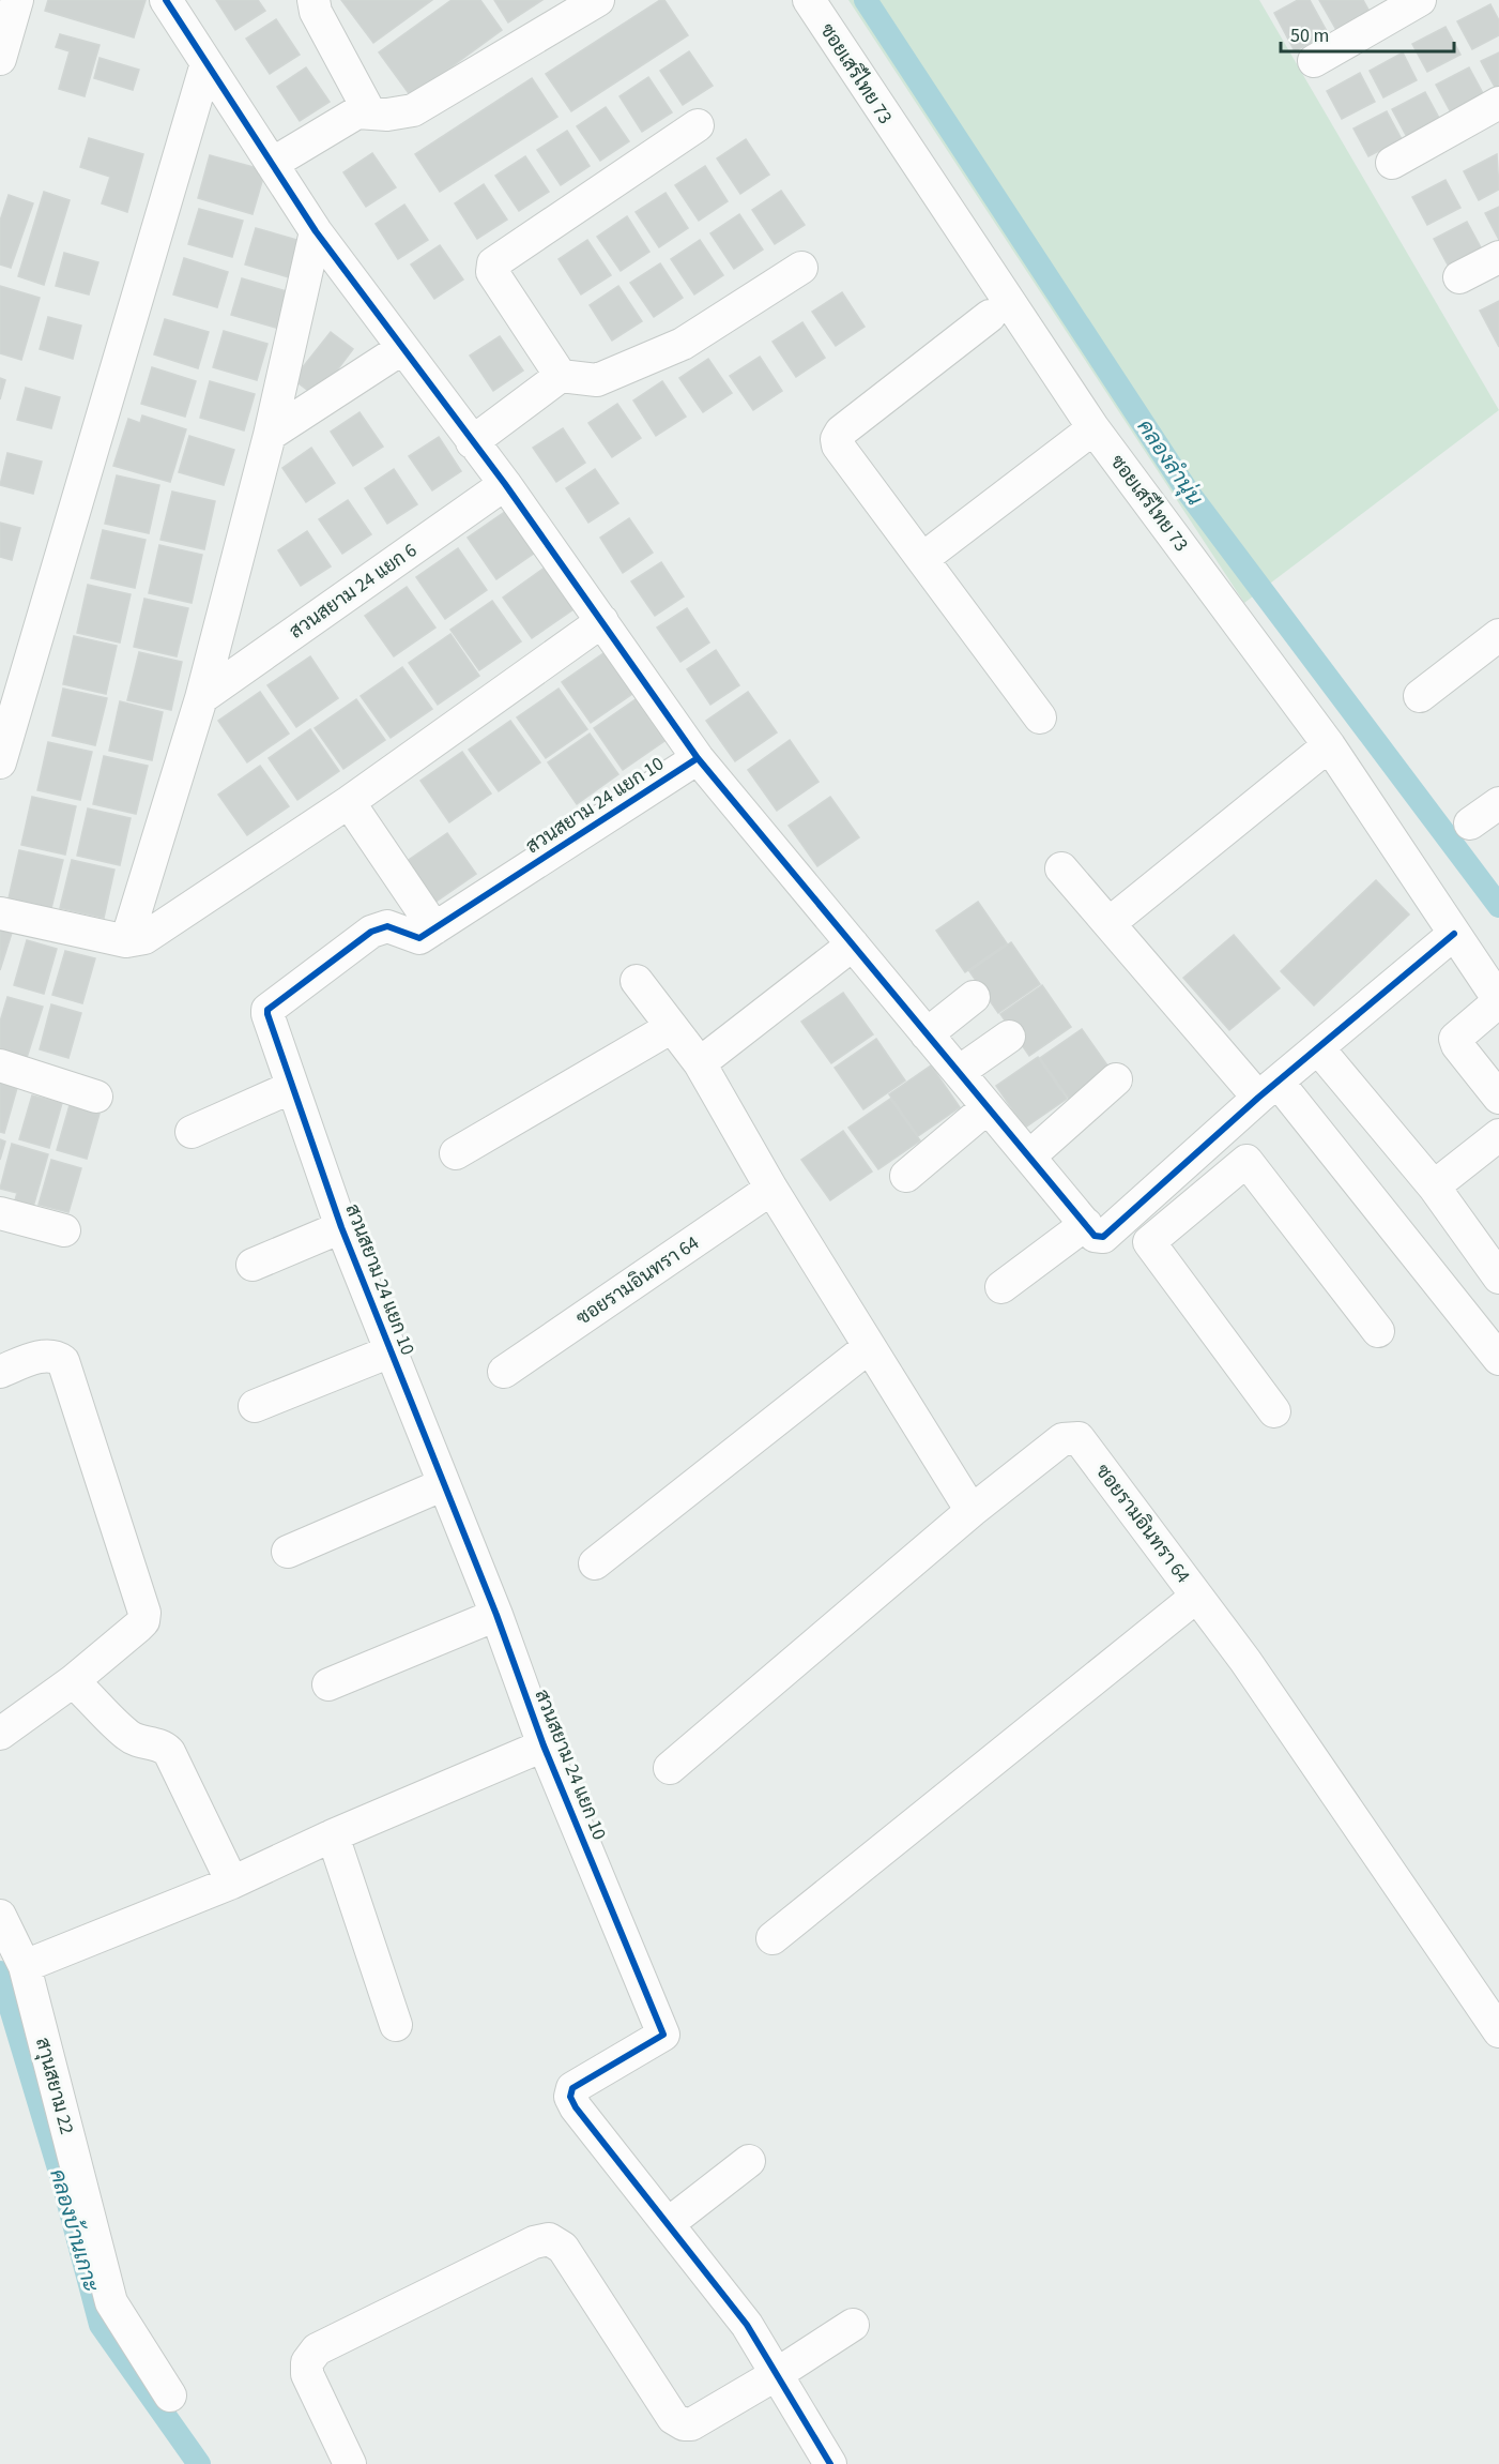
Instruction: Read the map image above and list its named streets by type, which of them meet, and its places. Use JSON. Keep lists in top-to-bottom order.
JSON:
{
  "streets": {
    "street": [
      "ซอยเสรีไทย 73",
      "สวนสยาม 24 แยก 6",
      "สวนสยาม 24 แยก 10",
      "ซอยรามอินทรา 64",
      "สาุนสยาม 22"
    ]
  },
  "water": ["คลองลำนุ่น", "คลองบ้านเกาะ"],
  "scale_bar": "50 m"
}
